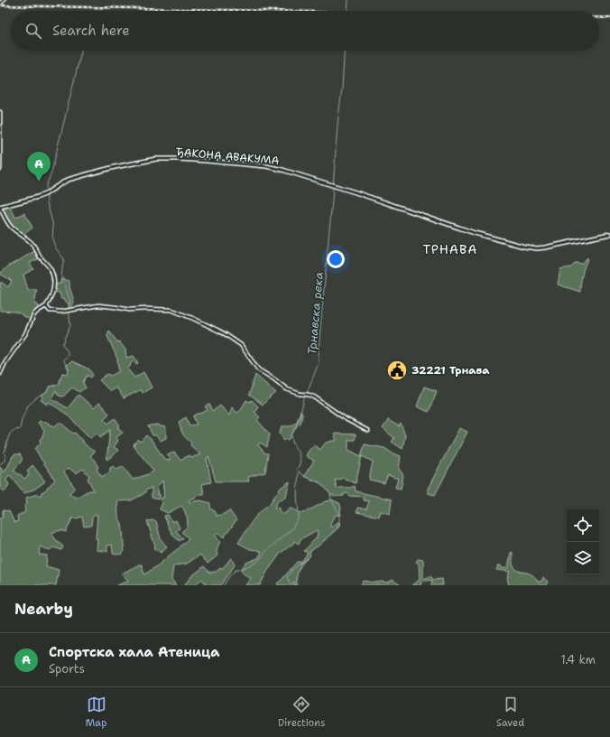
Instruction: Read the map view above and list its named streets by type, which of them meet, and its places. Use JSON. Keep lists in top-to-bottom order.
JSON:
{
  "streets": {
    "main road": ["ЂАКОНА АВАКУМА"]
  },
  "districts": ["ТРНАВА"],
  "water": ["Трнавска река"],
  "places": {
    "public building": ["32221 Трнава"]
  },
  "page": {
    "search": "Search here",
    "pins": "A",
    "heading": "Nearby",
    "list": [
      {
        "mark": "A",
        "name": "Спортска хала Атеница",
        "note": "Sports",
        "value": "1.4 km"
      }
    ],
    "nav": ["Map", "Directions", "Saved"]
  }
}
